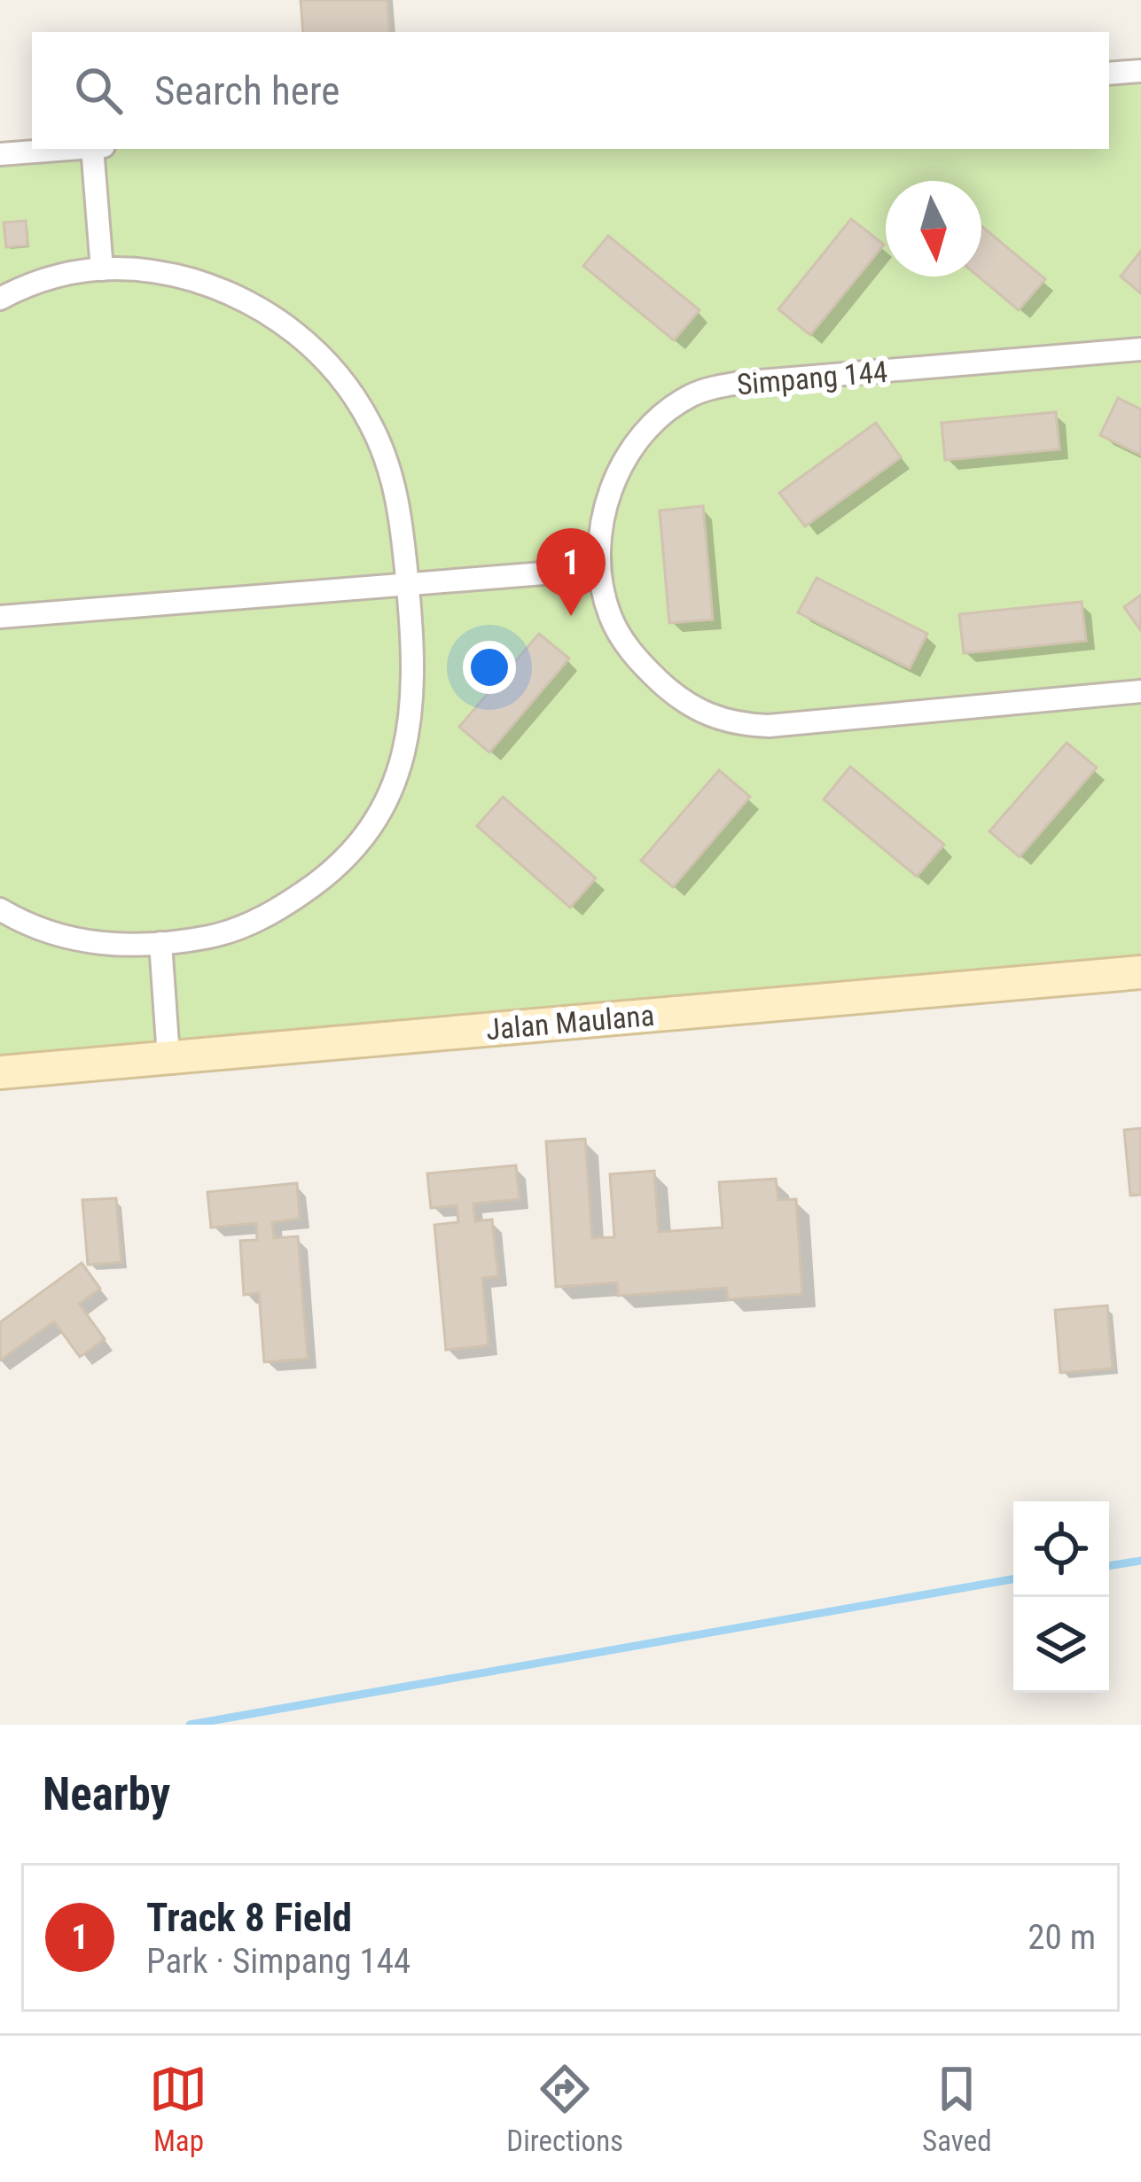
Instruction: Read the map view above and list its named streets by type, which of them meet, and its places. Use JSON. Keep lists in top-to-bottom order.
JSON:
{
  "streets": {
    "main road": ["Jalan Maulana"],
    "street": ["Simpang 144"]
  },
  "north": "bottom",
  "page": {
    "search": "Search here",
    "pins": "1",
    "heading": "Nearby",
    "list": [
      {
        "mark": "1",
        "name": "Track 8 Field",
        "note": "Park · Simpang 144",
        "value": "20 m"
      }
    ],
    "nav": ["Map", "Directions", "Saved"]
  }
}
